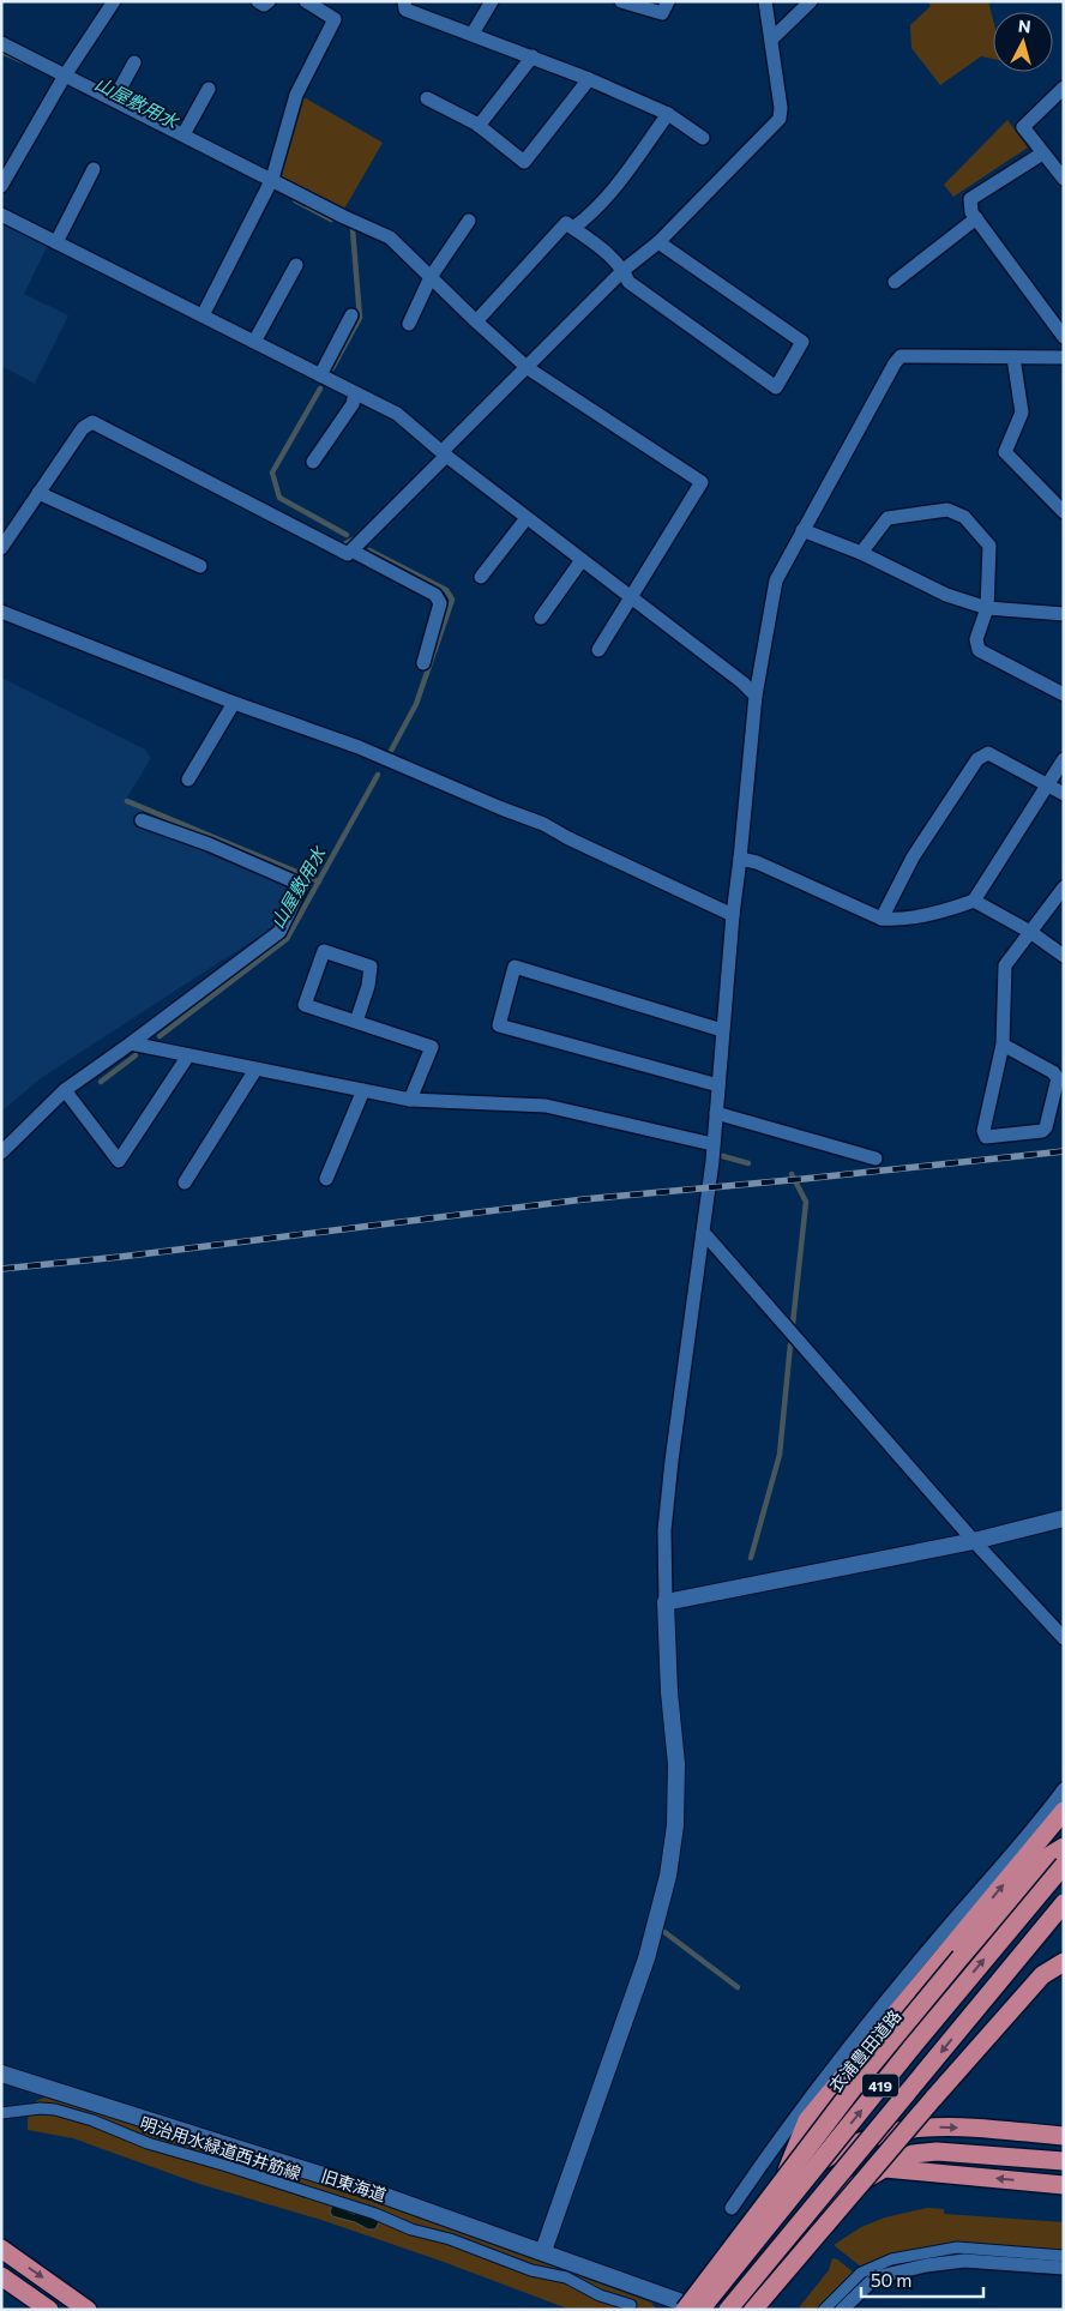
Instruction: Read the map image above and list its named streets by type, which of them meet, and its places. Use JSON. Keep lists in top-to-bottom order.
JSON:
{
  "streets": {
    "highway": ["衣浦豊田道路", "419"],
    "street": ["明治用水緑道西井筋線", "旧東海道"]
  },
  "crossings": [
    ["衣浦豊田道路", "419"],
    ["衣浦豊田道路", "旧東海道"],
    ["419", "旧東海道"]
  ],
  "water": ["山屋敷用水"],
  "scale_bar": "50 m",
  "north": "top"
}
